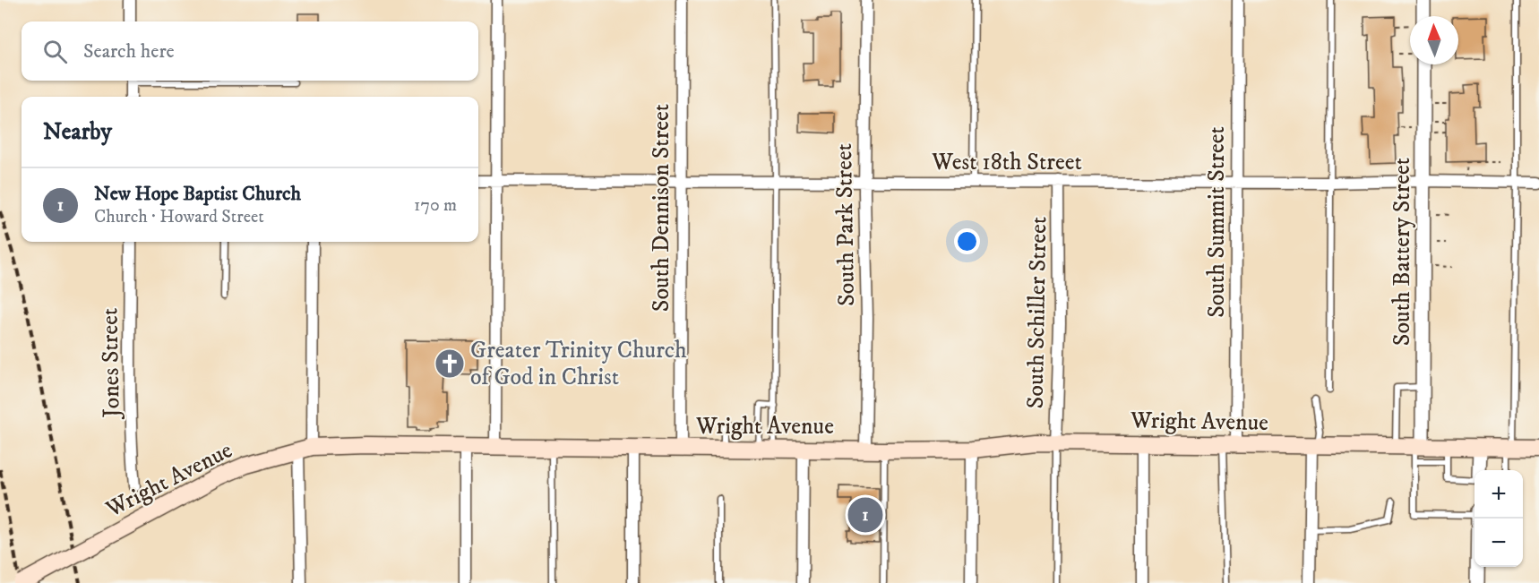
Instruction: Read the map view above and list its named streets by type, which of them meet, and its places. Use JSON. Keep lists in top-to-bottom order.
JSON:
{
  "streets": {
    "main road": ["Wright Avenue"],
    "street": [
      "West 18th Street",
      "South Dennison Street",
      "South Summit Street",
      "South Park Street",
      "South Battery Street",
      "South Schiller Street",
      "Jones Street"
    ]
  },
  "crossings": [
    ["West 18th Street", "South Dennison Street"],
    ["West 18th Street", "South Summit Street"],
    ["West 18th Street", "South Park Street"],
    ["West 18th Street", "South Battery Street"],
    ["West 18th Street", "South Schiller Street"],
    ["South Dennison Street", "Wright Avenue"],
    ["South Summit Street", "Wright Avenue"],
    ["South Park Street", "Wright Avenue"],
    ["South Battery Street", "Wright Avenue"],
    ["South Schiller Street", "Wright Avenue"]
  ],
  "places": {
    "church": ["Greater Trinity Church of God in Christ"]
  },
  "north": "top",
  "page": {
    "search": "Search here",
    "heading": "Nearby",
    "list": [
      {
        "mark": "1",
        "name": "New Hope Baptist Church",
        "note": "Church · Howard Street",
        "value": "170 m"
      }
    ],
    "map_buttons": ["+", "−"],
    "pins": "1"
  }
}
